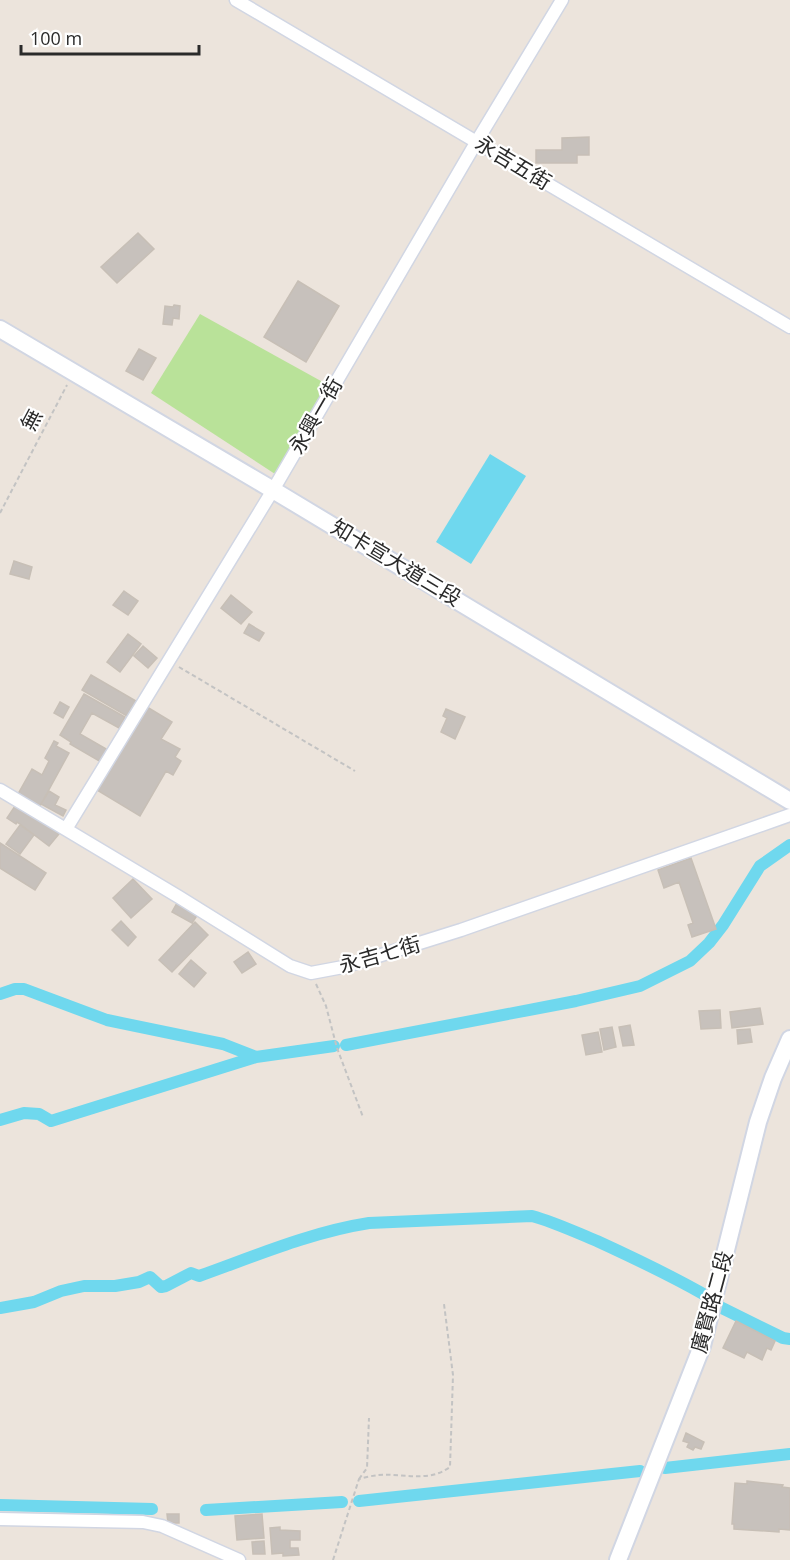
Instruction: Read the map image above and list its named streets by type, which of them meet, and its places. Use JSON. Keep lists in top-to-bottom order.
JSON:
{
  "streets": {
    "street": [
      "永吉五街",
      "永興一街",
      "知卡宣大道三段",
      "永吉七街",
      "廣賢路二段"
    ],
    "path": ["無"]
  },
  "crossings": [
    ["永吉五街", "永興一街"],
    ["永興一街", "知卡宣大道三段"],
    ["永興一街", "永吉七街"],
    ["無", "知卡宣大道三段"]
  ],
  "scale_bar": "100 m"
}
